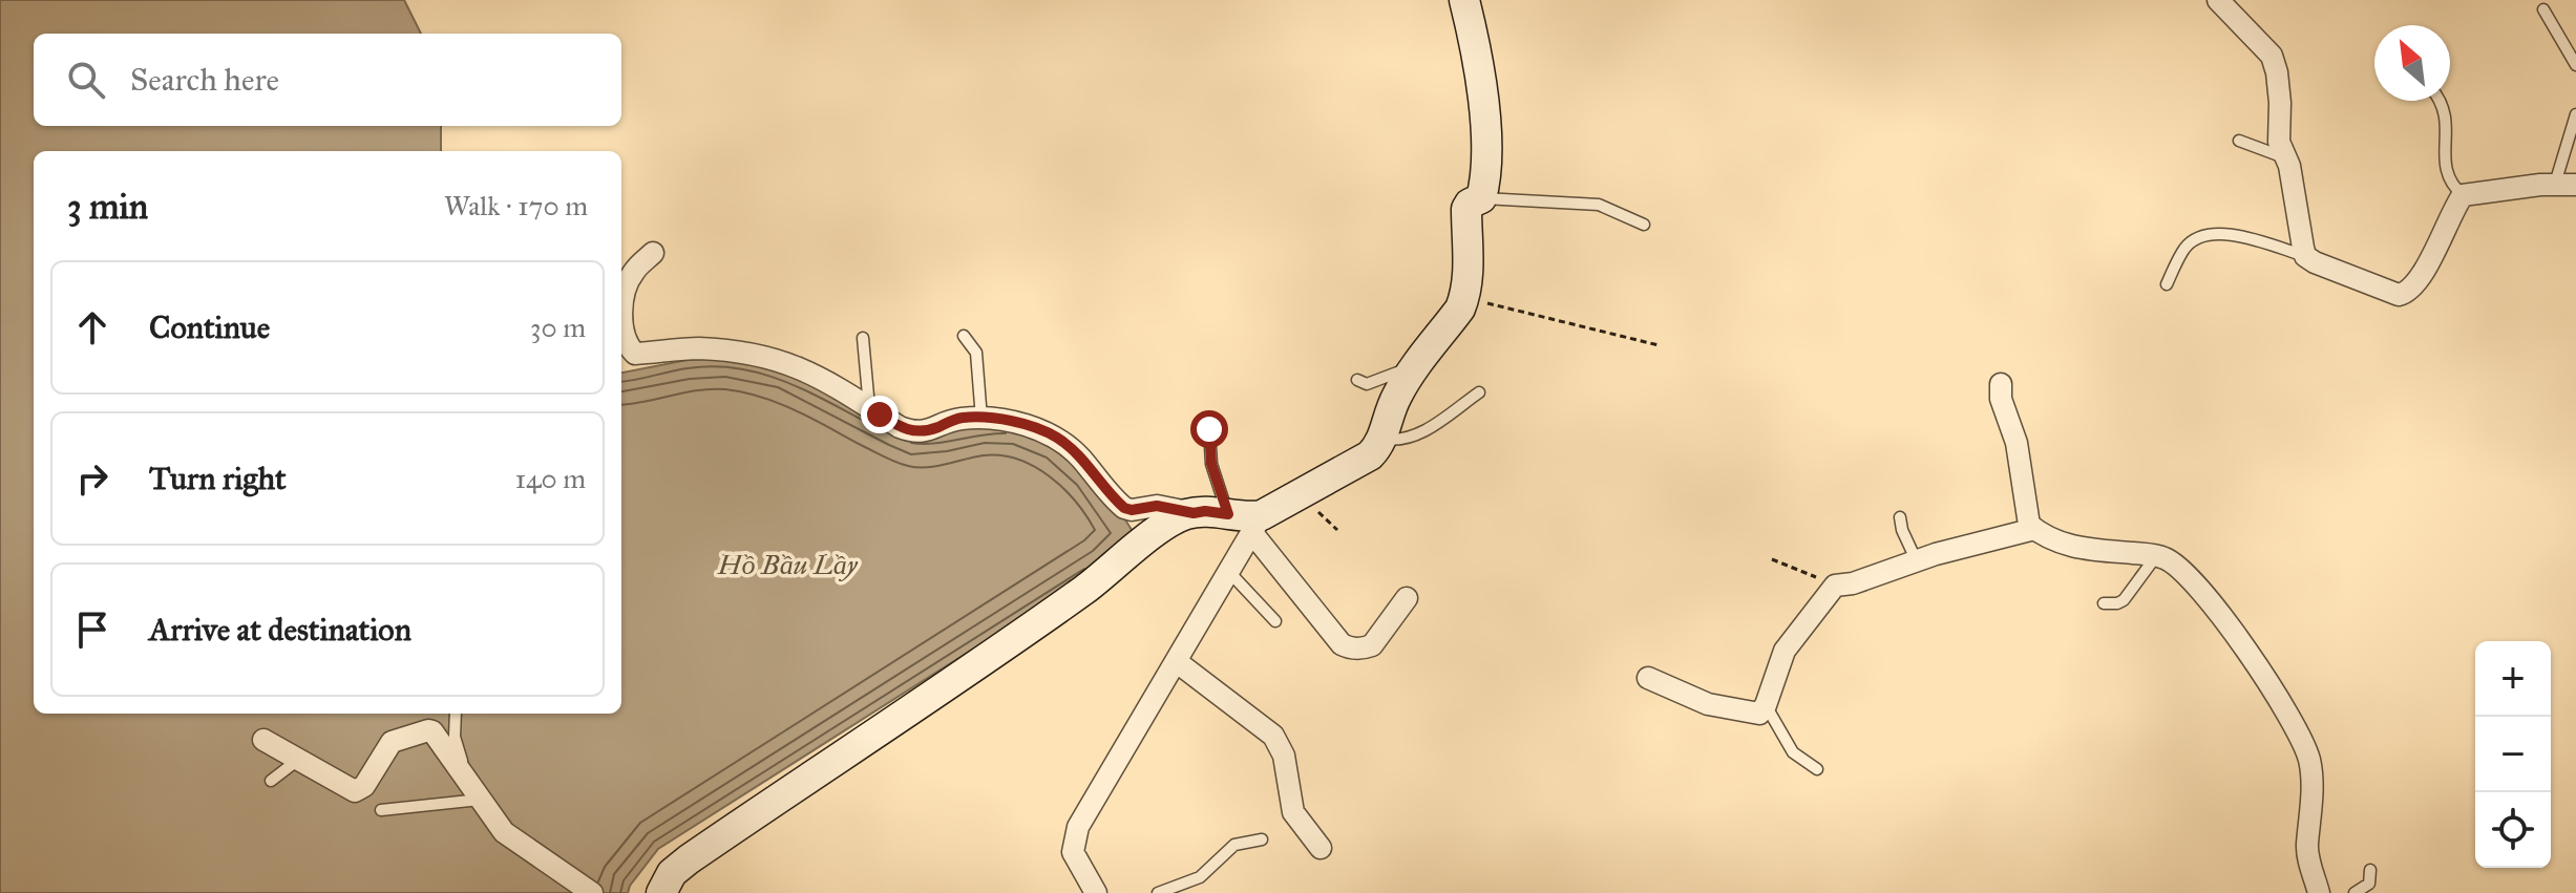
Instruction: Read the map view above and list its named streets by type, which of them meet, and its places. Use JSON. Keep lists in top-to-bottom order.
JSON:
{
  "water": ["Hồ Bầu Lầy"],
  "north": "top left",
  "page": {
    "search": "Search here",
    "heading": ["3 min", "Walk · 170 m"],
    "list": [
      ["Continue", "30 m"],
      ["Turn right", "140 m"],
      "Arrive at destination"
    ],
    "map_buttons": ["+", "−"]
  }
}
